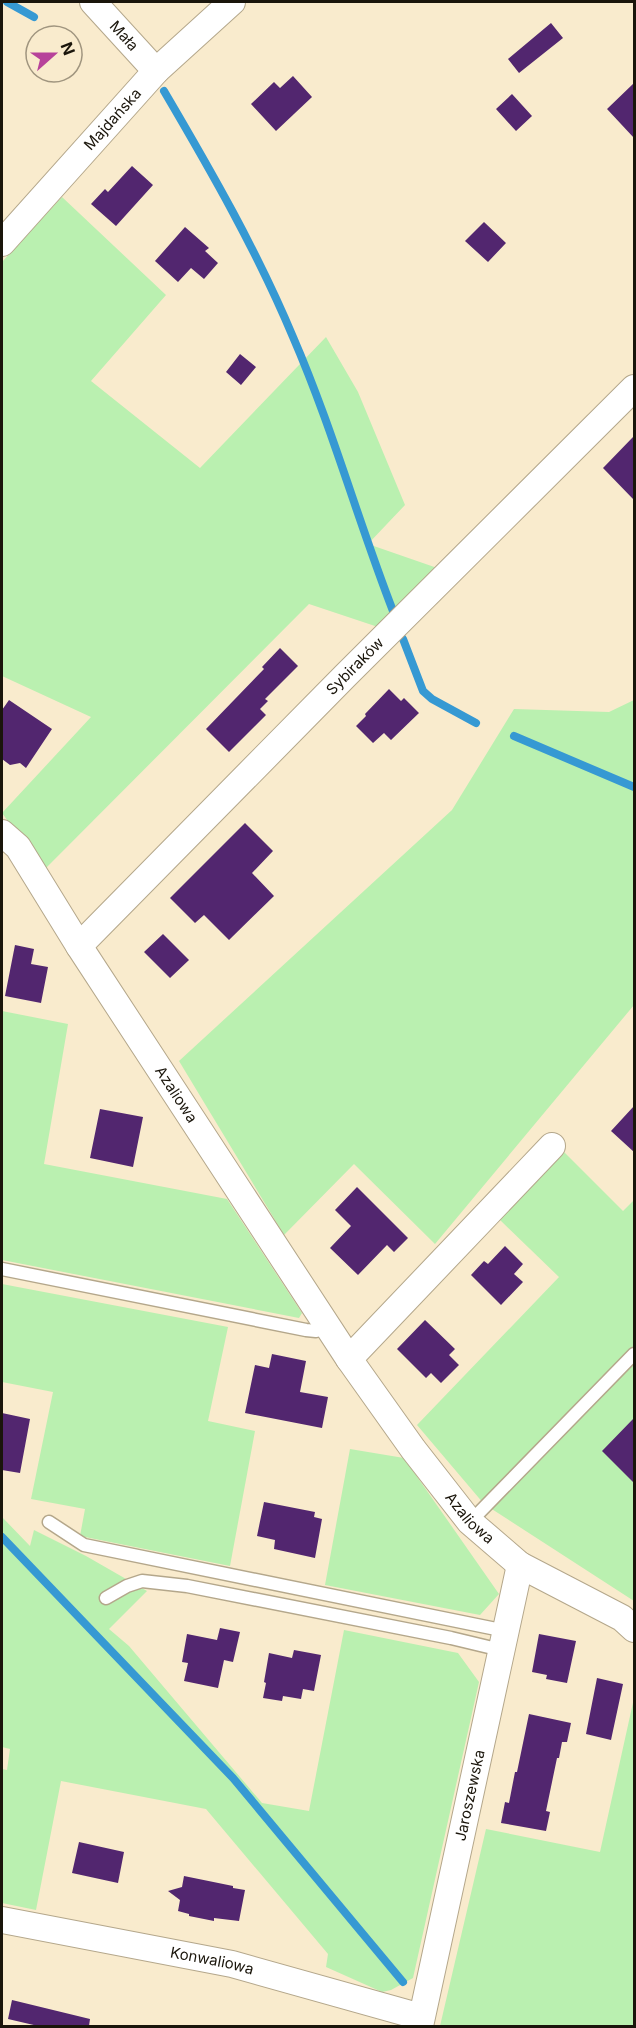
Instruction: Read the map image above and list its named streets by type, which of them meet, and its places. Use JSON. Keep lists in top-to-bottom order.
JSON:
{
  "streets": {
    "street": [
      "Mała",
      "Majdańska",
      "Sybiraków",
      "Azaliowa",
      "Jaroszewska",
      "Konwaliowa"
    ]
  },
  "crossings": [
    ["Mała", "Majdańska"],
    ["Sybiraków", "Azaliowa"],
    ["Azaliowa", "Jaroszewska"],
    ["Jaroszewska", "Konwaliowa"]
  ],
  "north": "right"
}
